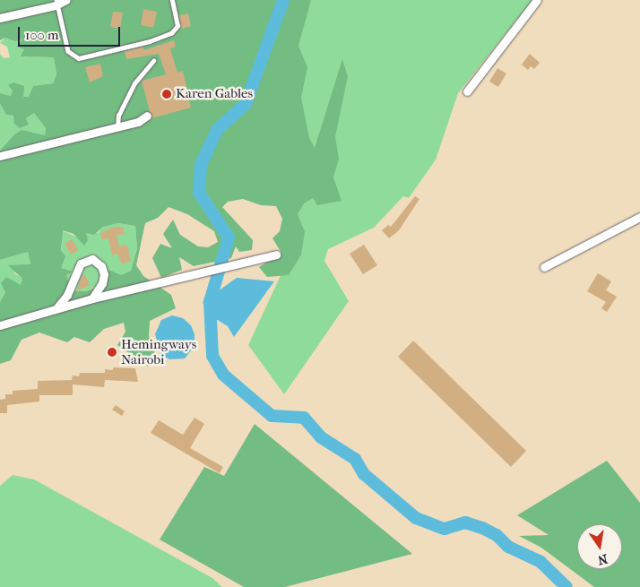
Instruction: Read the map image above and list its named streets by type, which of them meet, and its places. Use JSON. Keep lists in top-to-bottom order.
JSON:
{
  "places": ["Karen Gables", "Hemingways Nairobi"],
  "scale_bar": "100 m",
  "north": "bottom"
}
